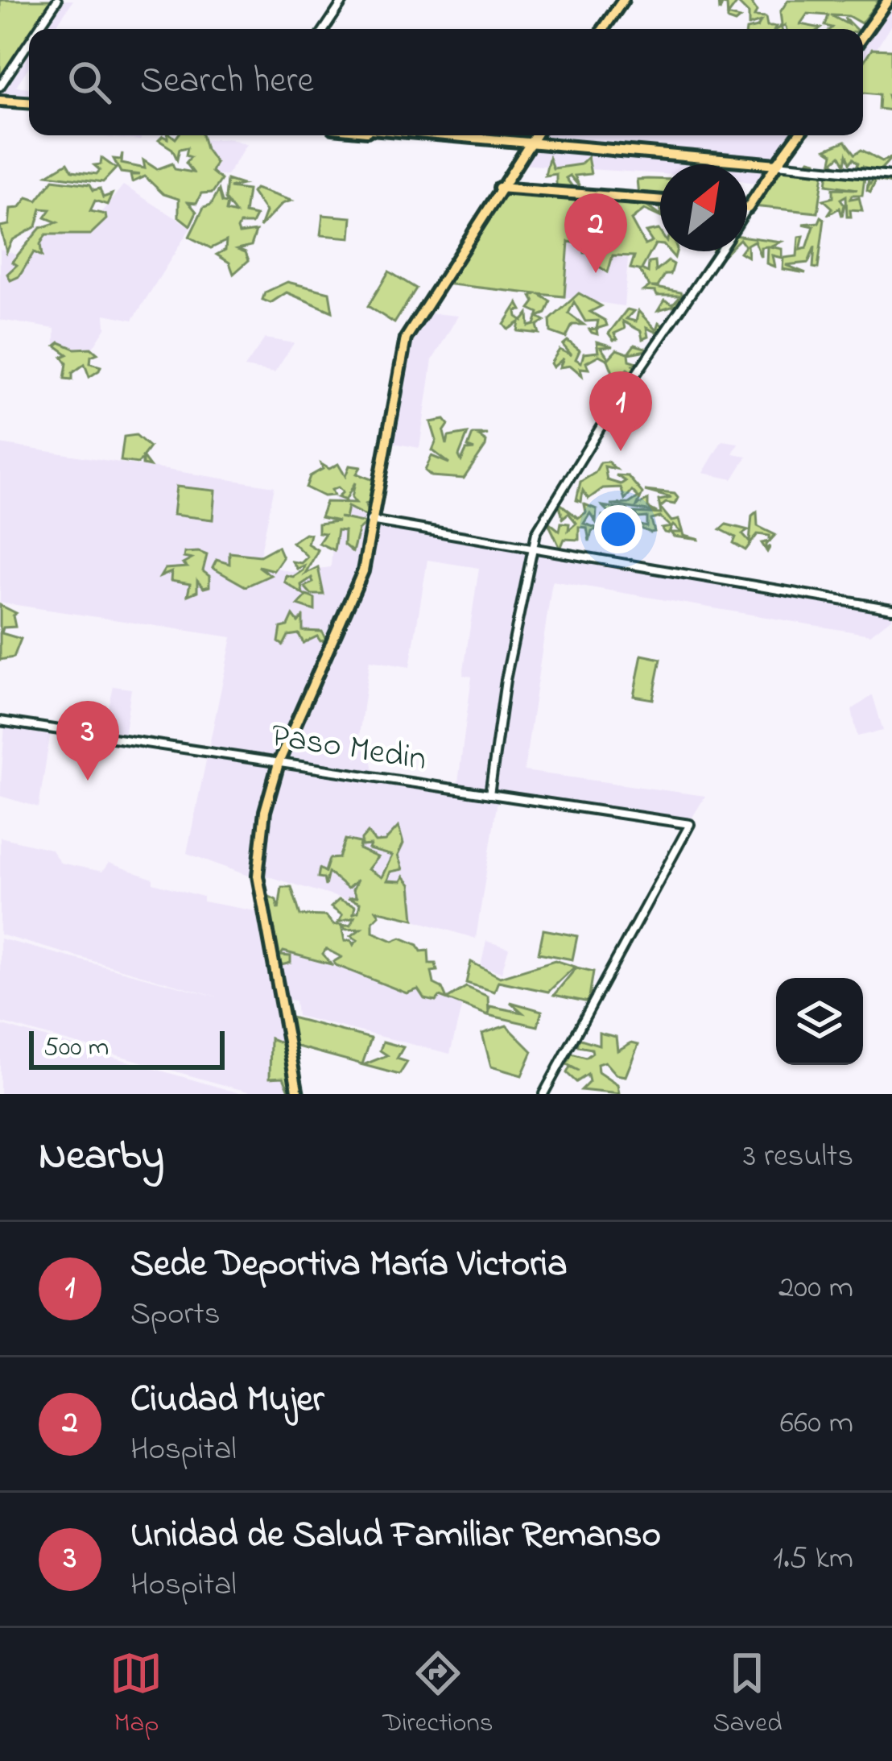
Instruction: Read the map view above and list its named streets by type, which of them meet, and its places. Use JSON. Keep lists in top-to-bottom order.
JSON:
{
  "streets": {
    "street": ["Paso Medin"]
  },
  "scale_bar": "500 m",
  "north": "top right",
  "page": {
    "search": "Search here",
    "pins": ["2", "1", "3"],
    "scale": "500 m",
    "heading": ["Nearby", "3 results"],
    "list": [
      {
        "mark": "1",
        "name": "Sede Deportiva María Victoria",
        "note": "Sports",
        "value": "200 m"
      },
      {
        "mark": "2",
        "name": "Ciudad Mujer",
        "note": "Hospital",
        "value": "660 m"
      },
      {
        "mark": "3",
        "name": "Unidad de Salud Familiar Remanso",
        "note": "Hospital",
        "value": "1.5 km"
      }
    ],
    "nav": ["Map", "Directions", "Saved"]
  }
}
